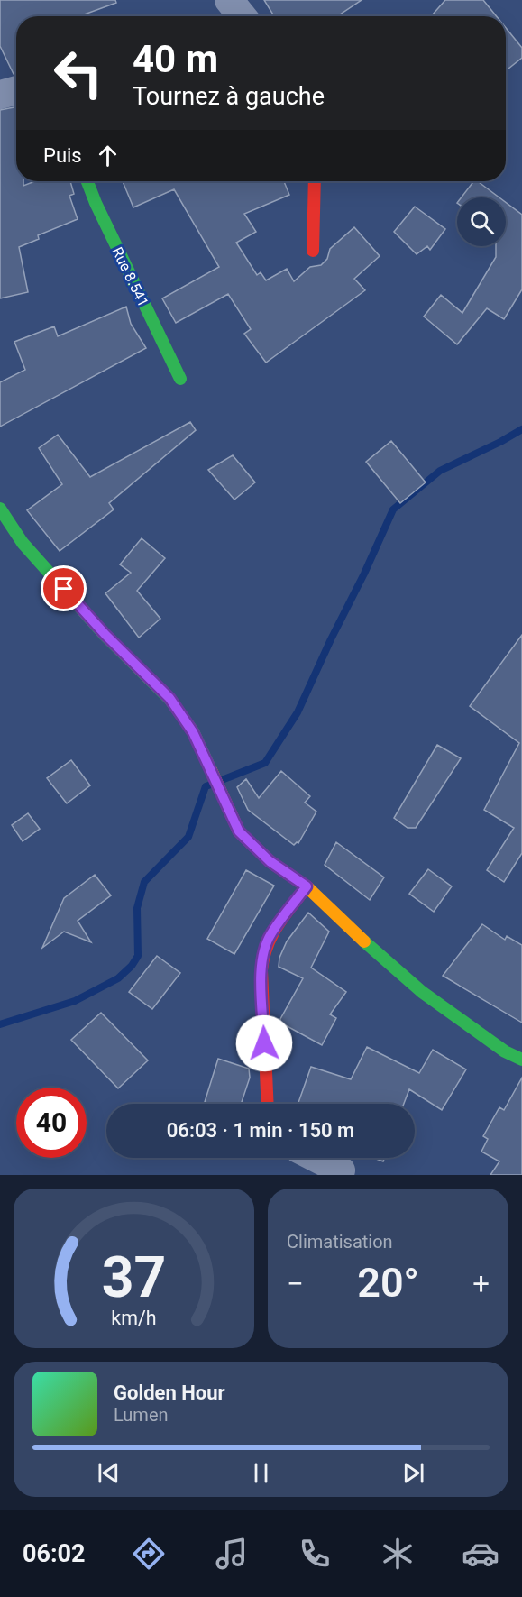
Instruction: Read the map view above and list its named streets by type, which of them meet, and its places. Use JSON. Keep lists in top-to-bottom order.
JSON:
{
  "streets": {
    "street": ["Rue 8.541"]
  },
  "page": {
    "turn": ["40 m", "Tournez à gauche"],
    "then": "Puis",
    "limit": "40",
    "trip": "06:03 · 1 min · 150 m",
    "tile": "Climatisation",
    "heat": ["−", "20°", "+"],
    "song": ["Golden Hour", "Lumen"],
    "tabs": "06:02",
    "gauge": ["37", "km/h"]
  }
}
